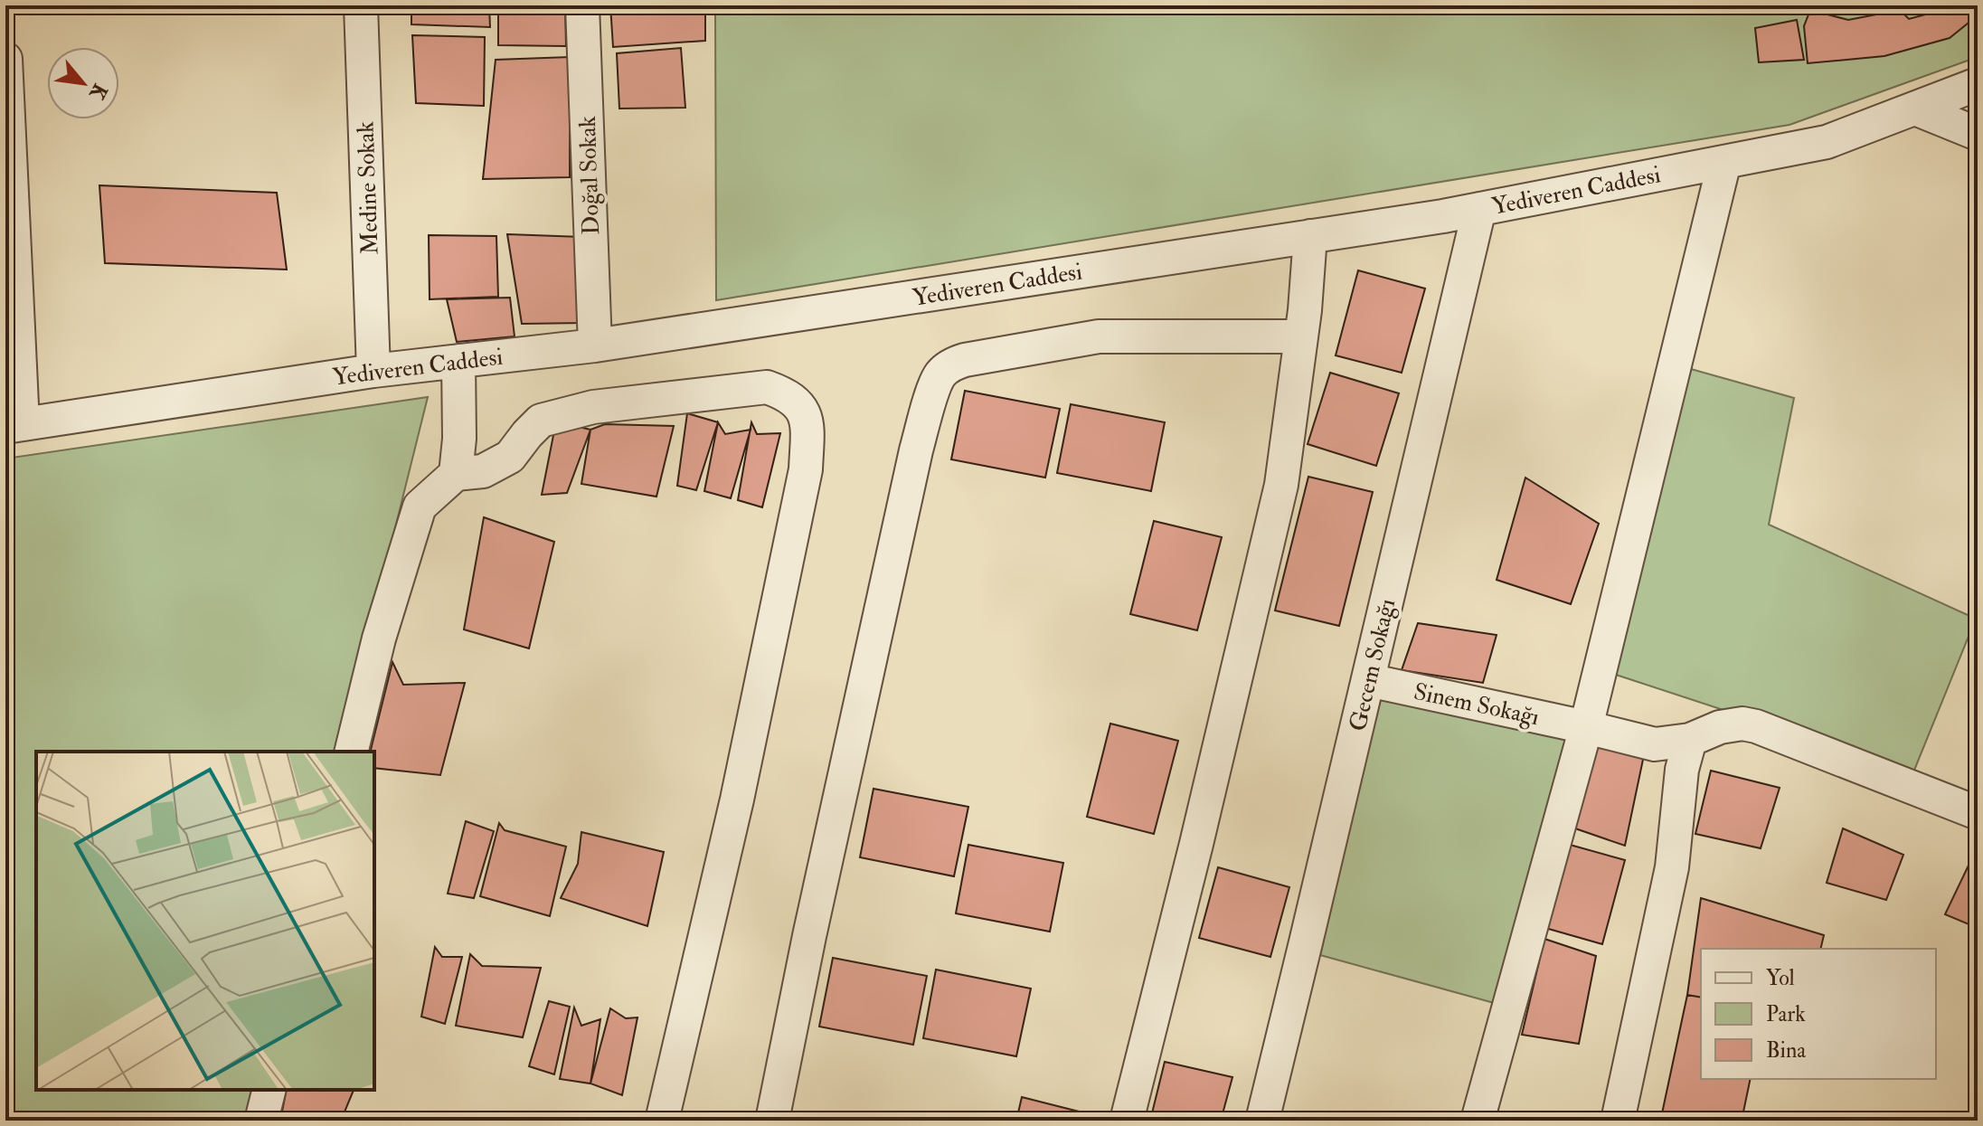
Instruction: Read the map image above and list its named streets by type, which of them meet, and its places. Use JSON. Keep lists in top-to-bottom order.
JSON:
{
  "streets": {
    "street": [
      "Doğal Sokak",
      "Medine Sokak",
      "Yediveren Caddesi",
      "Gecem Sokağı",
      "Sinem Sokağı"
    ]
  },
  "crossings": [
    ["Doğal Sokak", "Yediveren Caddesi"],
    ["Medine Sokak", "Yediveren Caddesi"],
    ["Yediveren Caddesi", "Gecem Sokağı"],
    ["Gecem Sokağı", "Sinem Sokağı"]
  ],
  "legend": ["Yol", "Park", "Bina"],
  "north": "bottom right"
}
